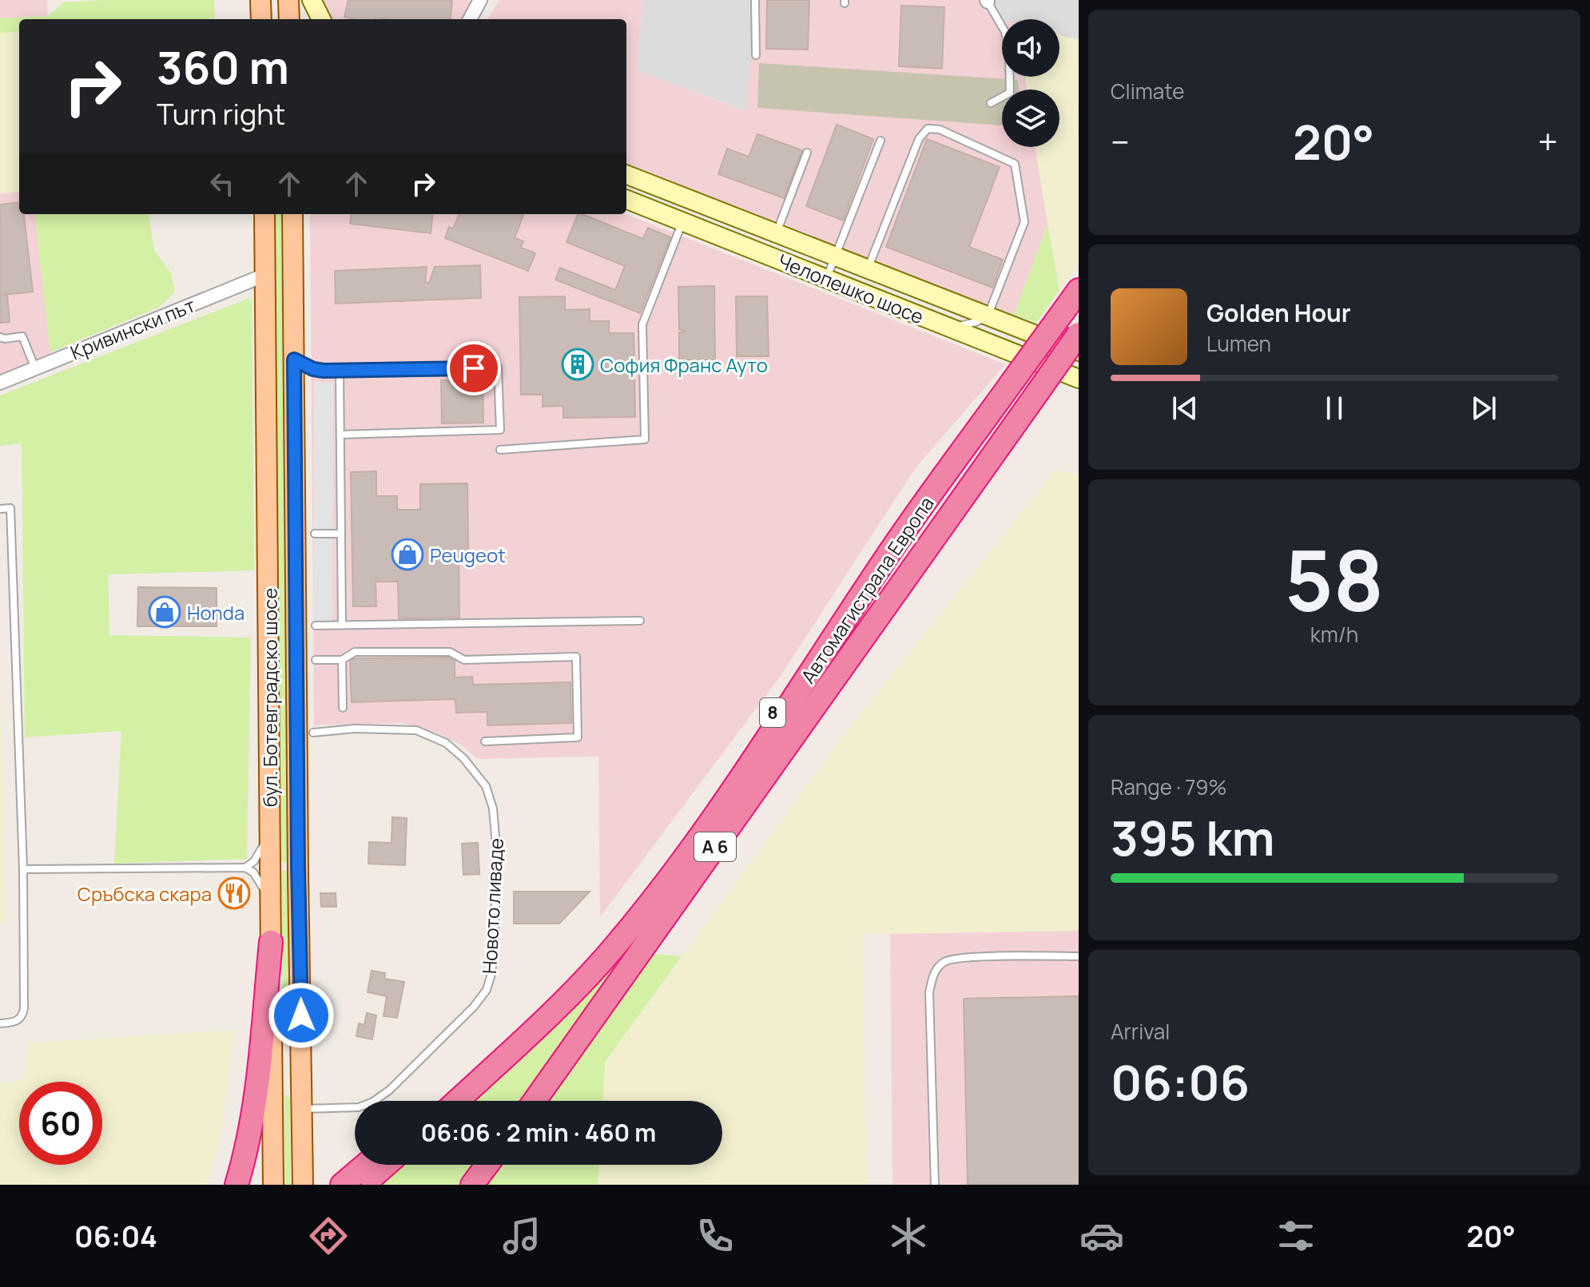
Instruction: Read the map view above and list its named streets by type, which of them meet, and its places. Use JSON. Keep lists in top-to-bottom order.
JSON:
{
  "streets": {
    "highway": ["Автомагистрала Европа", "8", "A 6"],
    "main road": ["Челопешко шосе", "бул. Ботевградско шосе"],
    "street": ["Кривински път"],
    "lane": ["Новото ливаде"]
  },
  "crossings": [
    ["Кривински път", "бул. Ботевградско шосе"],
    ["Автомагистрала Европа", "8"],
    ["бул. Ботевградско шосе", "Новото ливаде"]
  ],
  "places": {
    "building": ["София Франс Ауто"],
    "shop": ["Peugeot", "Honda"],
    "restaurant": ["Сръбска скара"]
  },
  "page": {
    "tile": [
      "Climate",
      ["58", "km/h"],
      ["Range · 79%", "395 km"],
      ["Arrival", "06:06"]
    ],
    "turn": ["360 m", "Turn right"],
    "heat": ["−", "20°", "+"],
    "song": ["Golden Hour", "Lumen"],
    "limit": "60",
    "trip": "06:06 · 2 min · 460 m",
    "tabs": ["06:04", "20°"]
  }
}
